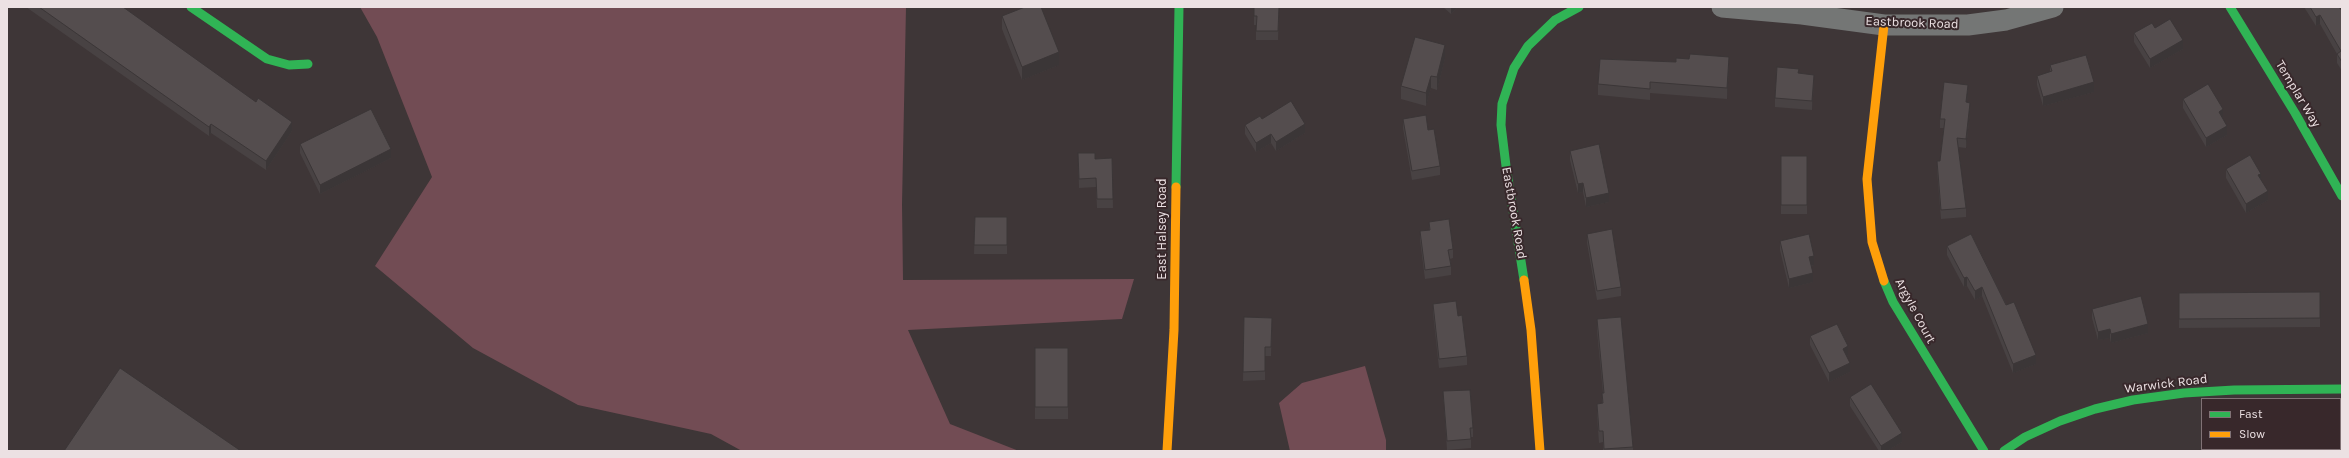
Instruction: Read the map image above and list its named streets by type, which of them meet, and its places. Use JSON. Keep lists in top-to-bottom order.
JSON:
{
  "streets": {
    "street": [
      "Eastbrook Road",
      "Templar Way",
      "East Halsey Road",
      "Argyle Court",
      "Warwick Road"
    ]
  },
  "crossings": [
    ["Eastbrook Road", "Argyle Court"]
  ],
  "legend": ["Fast", "Slow"]
}
